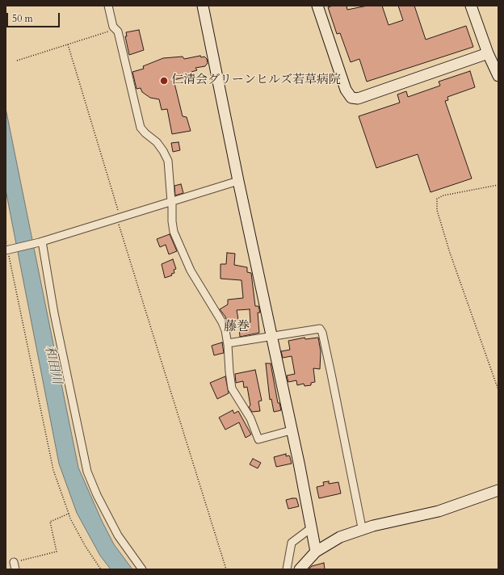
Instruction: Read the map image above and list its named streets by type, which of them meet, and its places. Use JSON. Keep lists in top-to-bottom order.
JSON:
{
  "districts": ["藤巻"],
  "water": ["和田川"],
  "places": ["仁清会グリーンヒルズ若草病院"],
  "scale_bar": "50 m"
}
